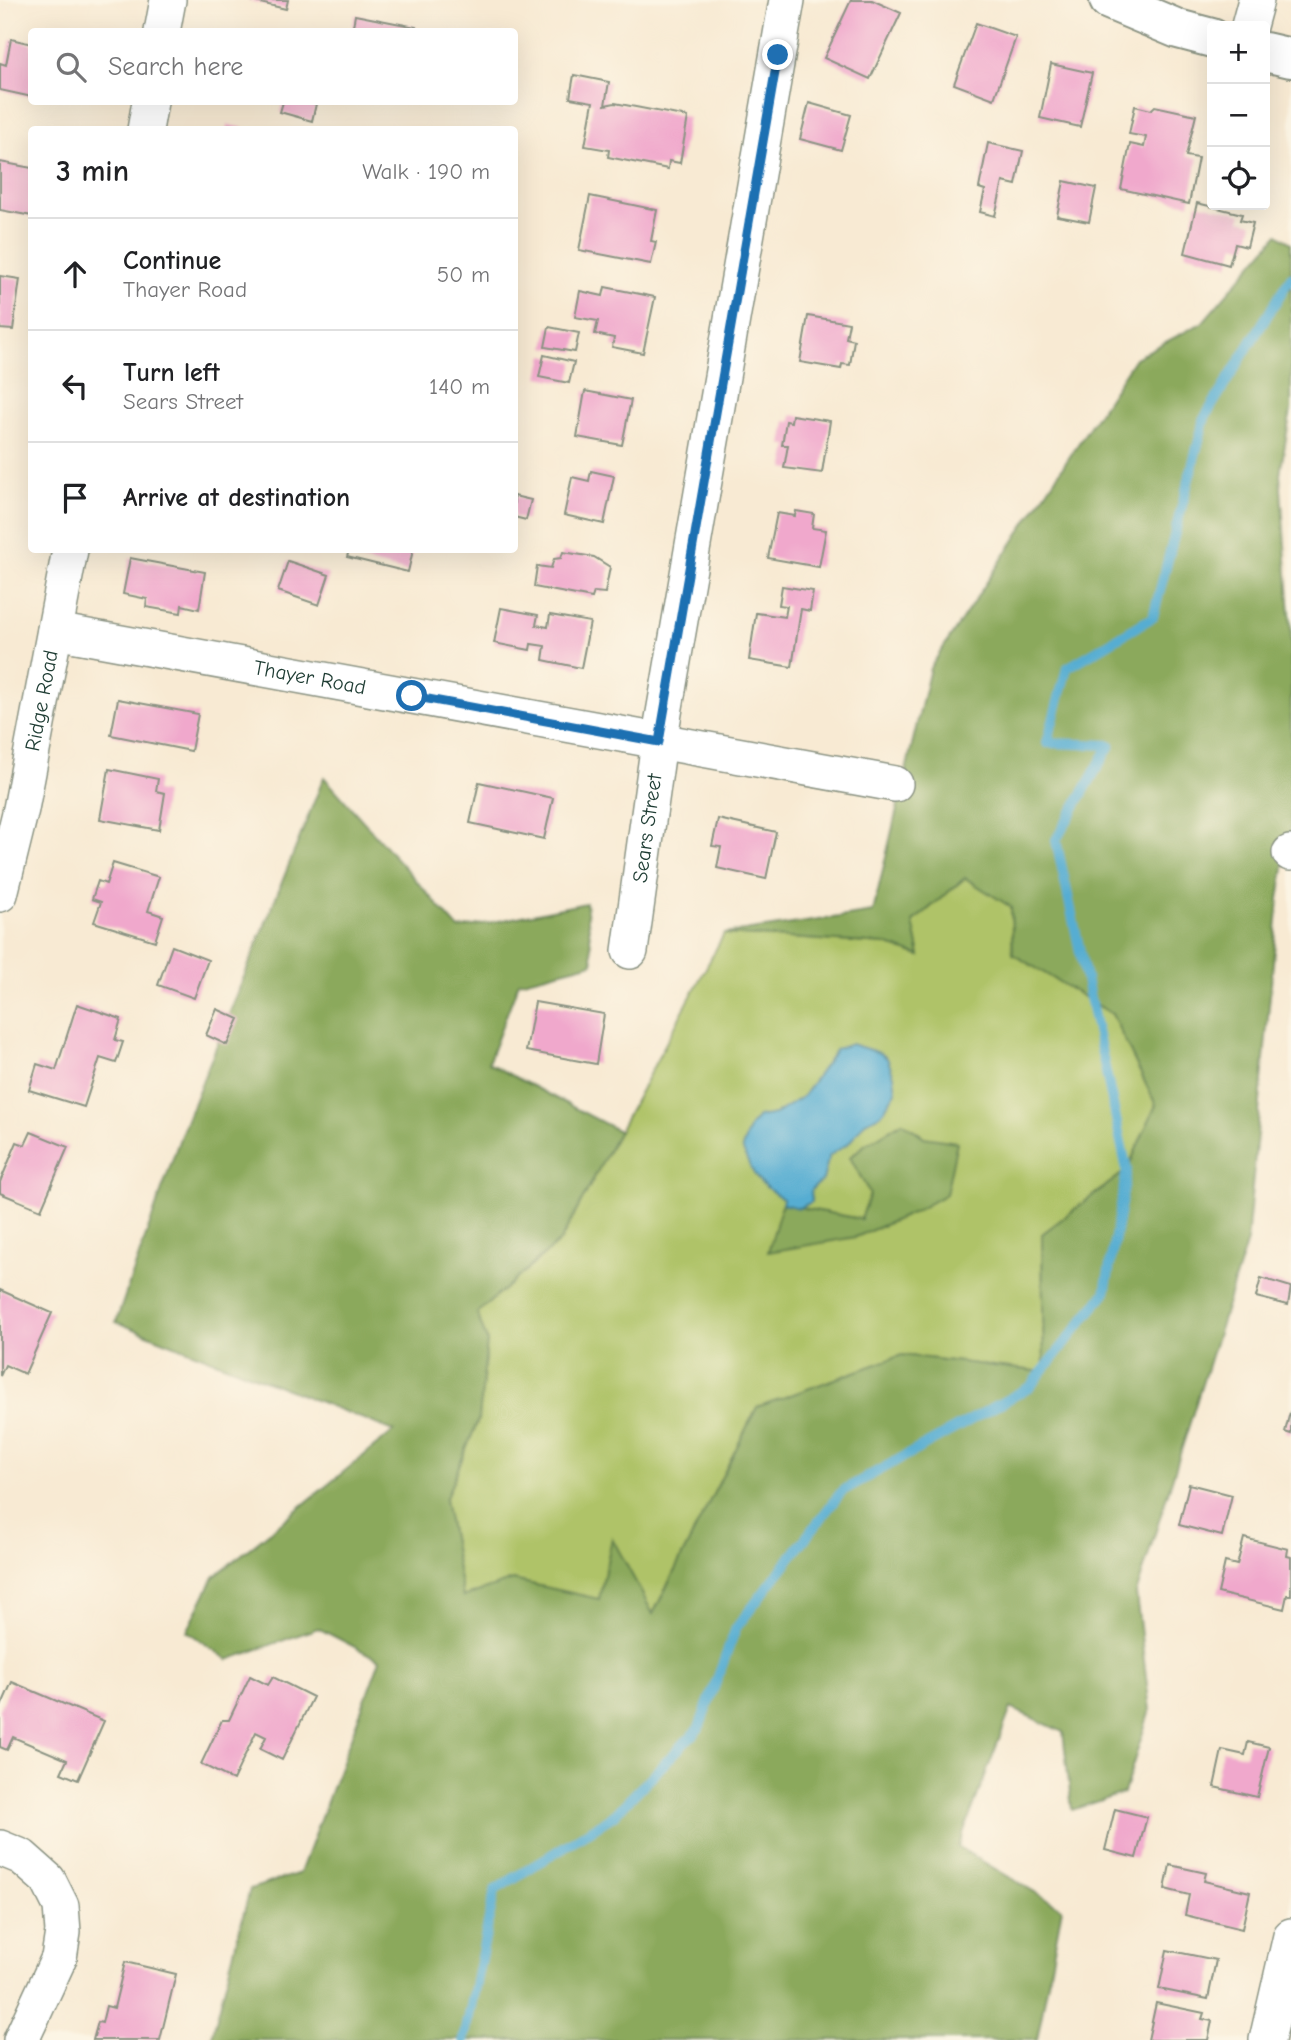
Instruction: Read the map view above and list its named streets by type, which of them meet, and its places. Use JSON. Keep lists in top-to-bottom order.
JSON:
{
  "streets": {
    "street": ["Thayer Road", "Ridge Road", "Sears Street"]
  },
  "crossings": [
    ["Thayer Road", "Ridge Road"],
    ["Thayer Road", "Sears Street"]
  ],
  "page": {
    "map_buttons": ["+", "−"],
    "search": "Search here",
    "heading": ["3 min", "Walk · 190 m"],
    "list": [
      ["Continue", "Thayer Road", "50 m"],
      ["Turn left", "Sears Street", "140 m"],
      "Arrive at destination"
    ]
  }
}
